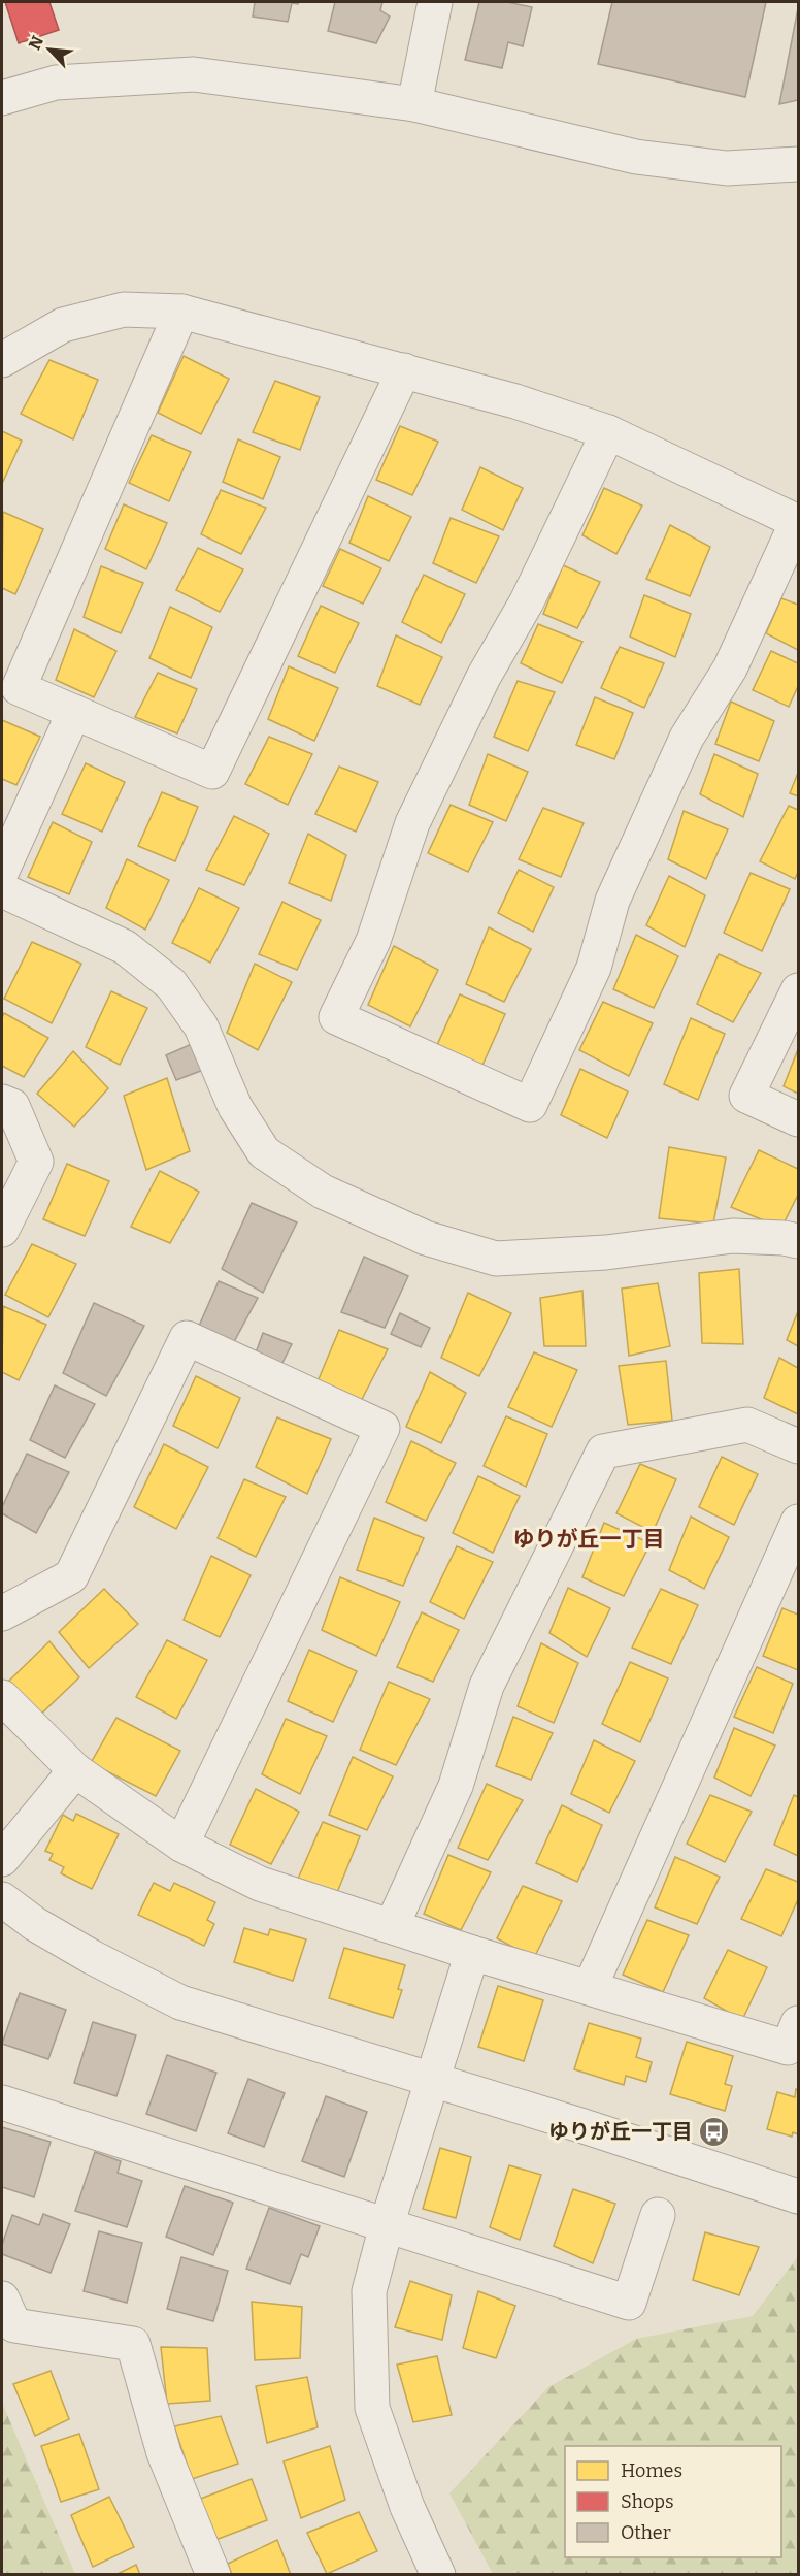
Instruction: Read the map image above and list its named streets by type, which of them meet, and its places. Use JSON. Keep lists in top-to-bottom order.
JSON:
{
  "districts": ["ゆりが丘一丁目"],
  "places": {
    "bus stop": ["ゆりが丘一丁目"]
  },
  "legend": ["Homes", "Shops", "Other"],
  "north": "top left"
}
